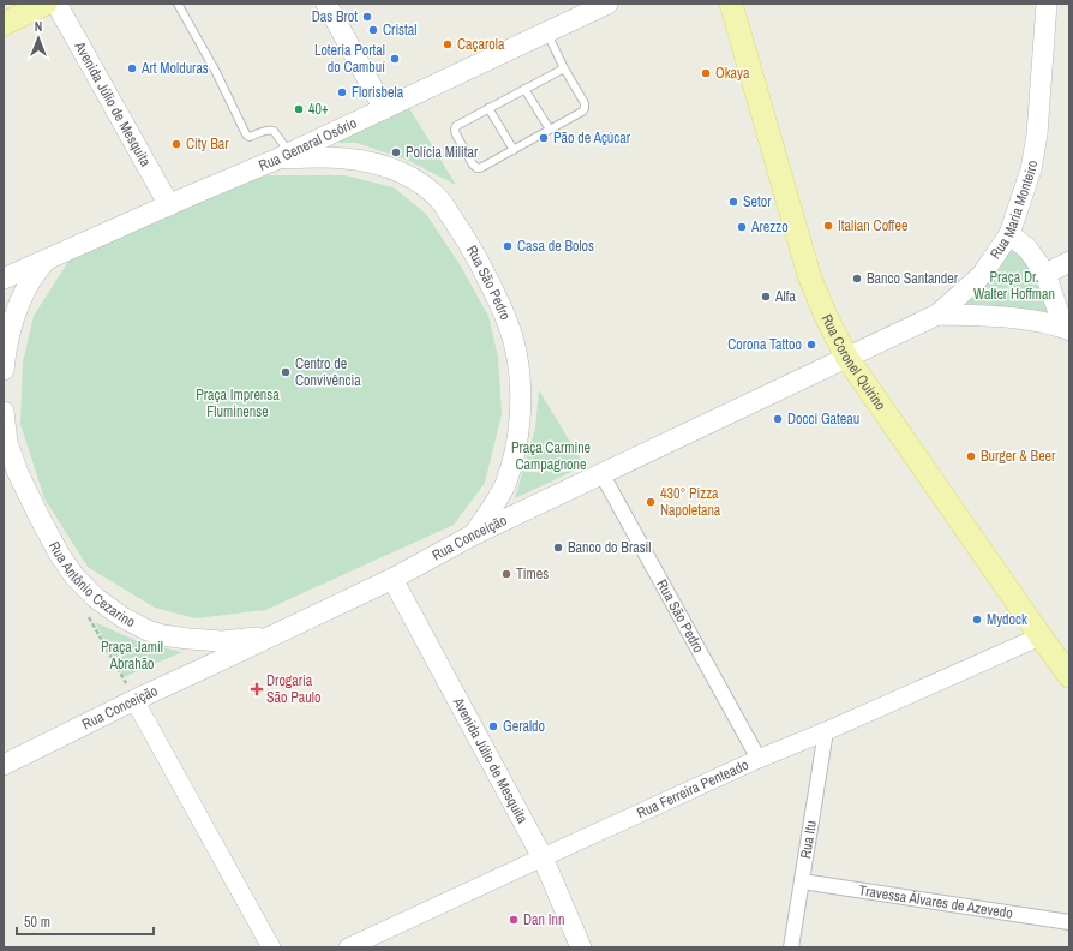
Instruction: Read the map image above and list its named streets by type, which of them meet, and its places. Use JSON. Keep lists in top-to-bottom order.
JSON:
{
  "streets": {
    "main road": [
      "Avenida Júlio de Mesquita",
      "Rua General Osório",
      "Rua Maria Monteiro",
      "Rua São Pedro",
      "Rua Coronel Quirino",
      "Rua Conceição",
      "Rua Antônio Cezarino"
    ],
    "street": ["Rua Ferreira Penteado", "Rua Itu", "Travessa Álvares de Azevedo"]
  },
  "crossings": [
    ["Avenida Júlio de Mesquita", "Rua General Osório"],
    ["Avenida Júlio de Mesquita", "Rua Conceição"],
    ["Avenida Júlio de Mesquita", "Rua Ferreira Penteado"],
    ["Rua General Osório", "Rua São Pedro"],
    ["Rua Maria Monteiro", "Rua Conceição"],
    ["Rua São Pedro", "Rua Conceição"],
    ["Rua São Pedro", "Rua Ferreira Penteado"],
    ["Rua Coronel Quirino", "Rua Conceição"],
    ["Rua Coronel Quirino", "Rua Ferreira Penteado"],
    ["Rua Conceição", "Rua Antônio Cezarino"],
    ["Rua Ferreira Penteado", "Rua Itu"],
    ["Rua Itu", "Travessa Álvares de Azevedo"]
  ],
  "parks": [
    "Praça Dr. Walter Hoffman",
    "Praça Imprensa Fluminense",
    "Praça Carmine Campagnone",
    "Praça Jamil Abrahão"
  ],
  "places": {
    "other": [
      "Das Brot",
      "Cristal",
      "Caçarola",
      "Loteria Portal do Cambuí",
      "Art Molduras",
      "Okaya",
      "Florisbela",
      "40+",
      "Pão de Açúcar",
      "City Bar",
      "Polícia Militar",
      "Setor",
      "Italian Coffee",
      "Arezzo",
      "Casa de Bolos",
      "Banco Santander",
      "Alfa",
      "Corona Tattoo",
      "Centro de Convivência",
      "Docci Gateau",
      "Burger & Beer",
      "430° Pizza Napoletana",
      "Banco do Brasil",
      "Times",
      "Mydock",
      "Geraldo",
      "Dan Inn"
    ],
    "health": ["Drogaria São Paulo"]
  },
  "scale_bar": "50 m",
  "north": "top"
}
